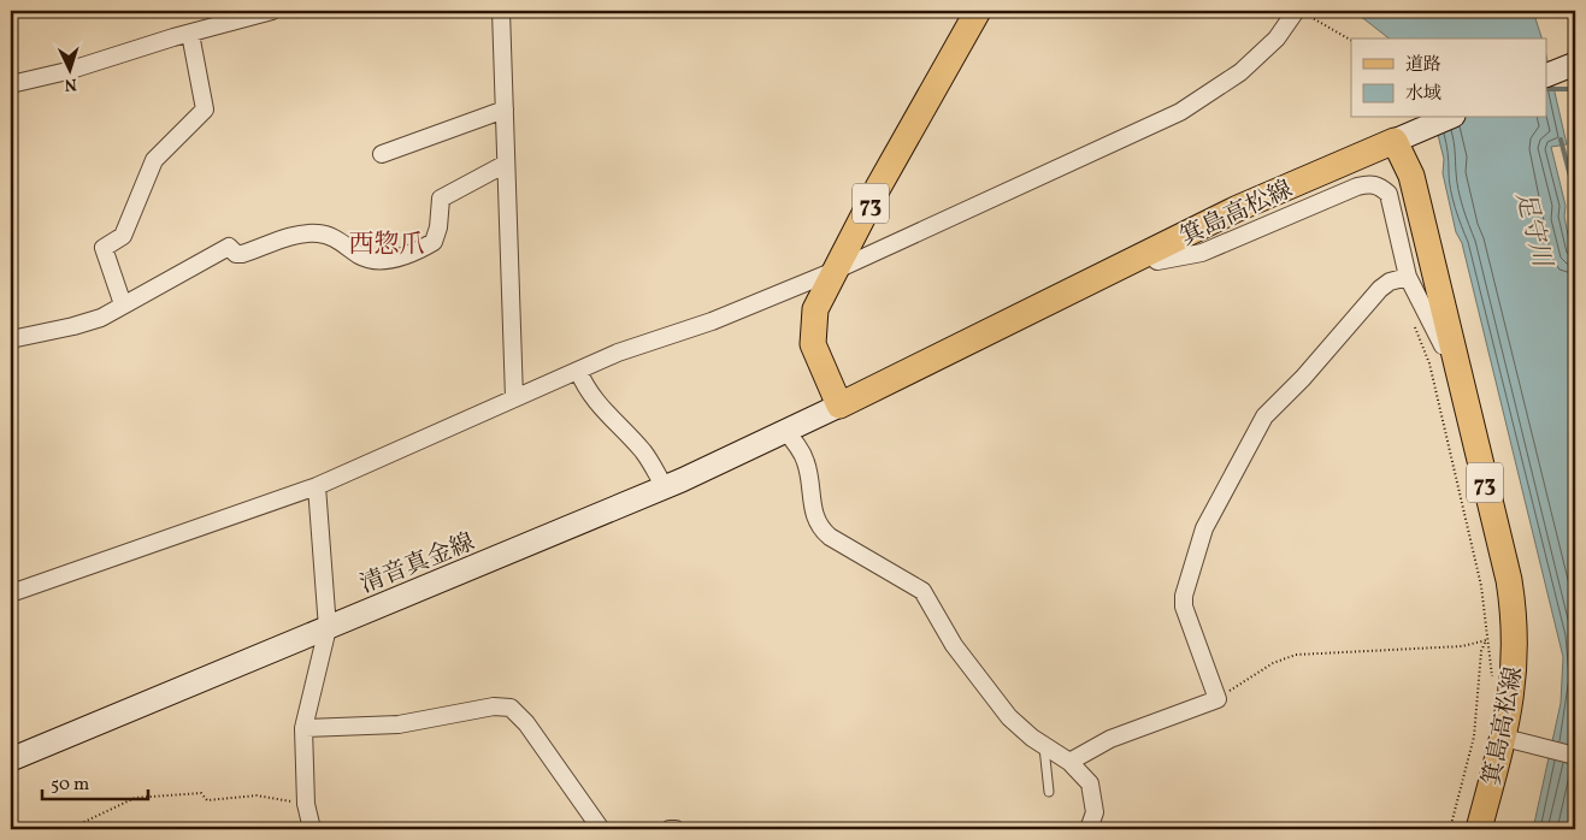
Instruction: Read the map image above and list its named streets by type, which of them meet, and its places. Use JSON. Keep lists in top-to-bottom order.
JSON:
{
  "streets": {
    "main road": ["73", "箕島高松線", "清音真金線"]
  },
  "crossings": [
    ["73", "箕島高松線"],
    ["73", "清音真金線"],
    ["箕島高松線", "清音真金線"]
  ],
  "districts": ["西惣爪"],
  "water": ["足守川"],
  "legend": ["道路", "水域"],
  "scale_bar": "50 m",
  "north": "bottom"
}
